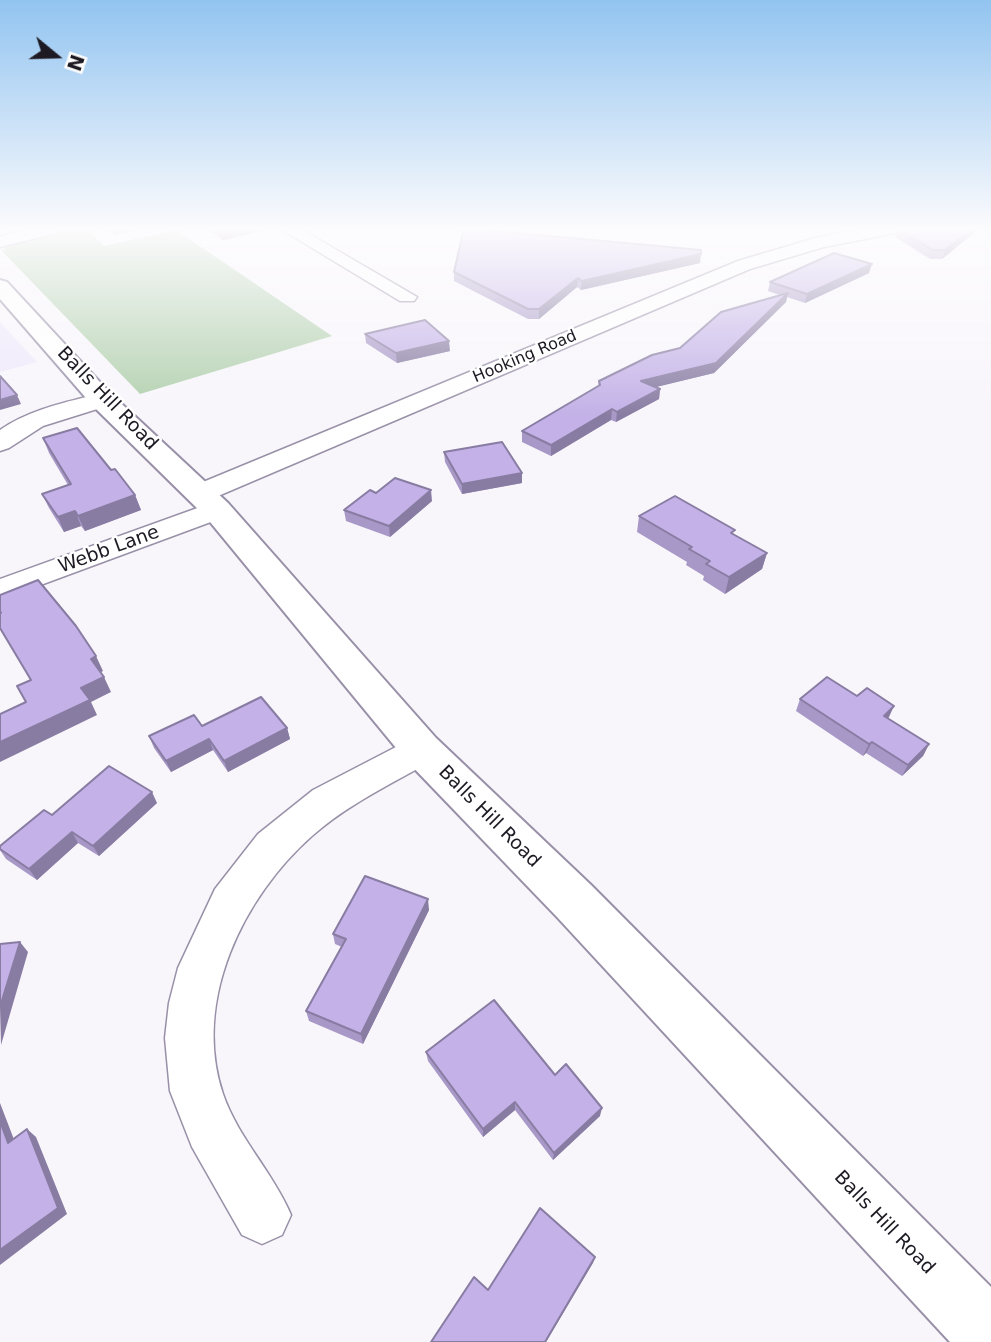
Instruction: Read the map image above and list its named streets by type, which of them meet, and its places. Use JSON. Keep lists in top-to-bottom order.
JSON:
{
  "streets": {
    "street": ["Hooking Road", "Balls Hill Road", "Webb Lane"]
  },
  "crossings": [
    ["Hooking Road", "Balls Hill Road"],
    ["Hooking Road", "Webb Lane"],
    ["Balls Hill Road", "Webb Lane"]
  ],
  "north": "right"
}
